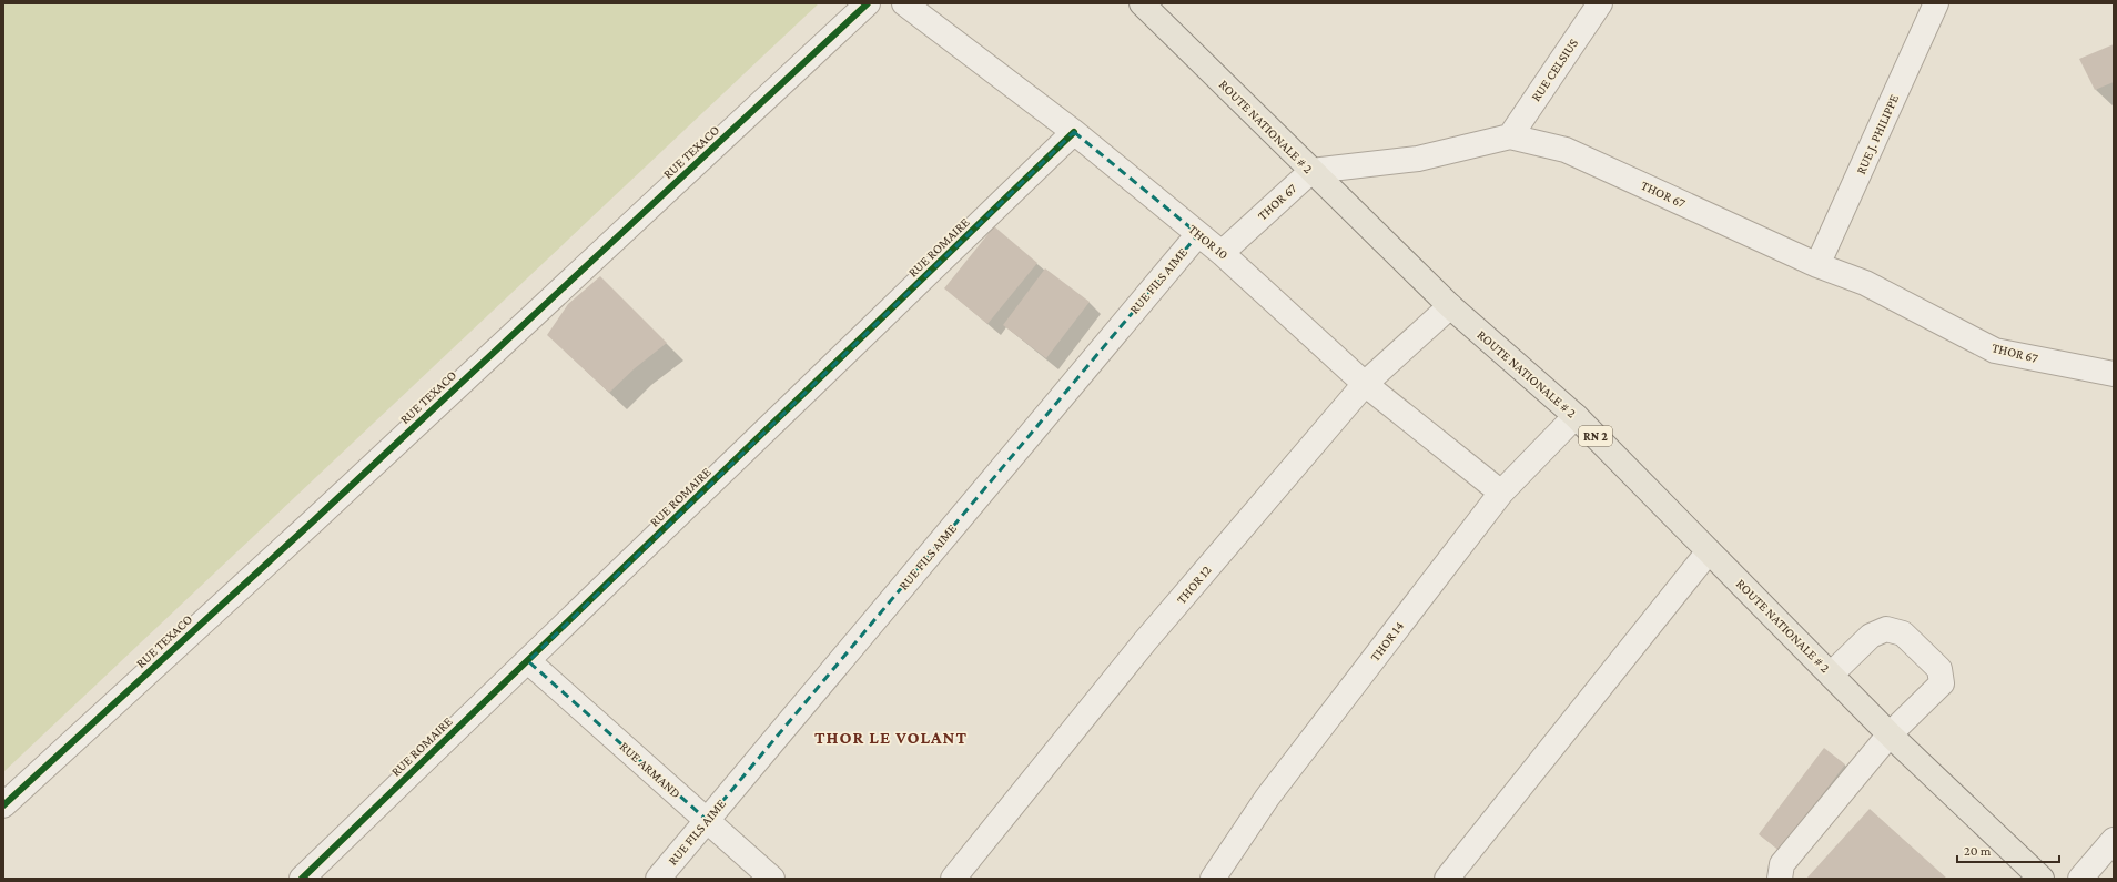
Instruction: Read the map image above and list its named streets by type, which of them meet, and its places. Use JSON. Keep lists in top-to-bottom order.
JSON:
{
  "streets": {
    "main road": ["ROUTE NATIONALE # 2", "RN 2"],
    "street": [
      "RUE CELSIUS",
      "RUE J. PHILIPPE",
      "RUE TEXACO",
      "THOR 67",
      "THOR 10",
      "RUE ROMAIRE",
      "RUE FILS AIME",
      "THOR 12",
      "THOR 14",
      "RUE ARMAND"
    ]
  },
  "crossings": [
    ["RUE CELSIUS", "THOR 67"],
    ["ROUTE NATIONALE # 2", "THOR 67"],
    ["ROUTE NATIONALE # 2", "THOR 12"],
    ["ROUTE NATIONALE # 2", "THOR 14"],
    ["RUE J. PHILIPPE", "THOR 67"],
    ["THOR 67", "THOR 10"],
    ["THOR 10", "RUE ROMAIRE"],
    ["THOR 10", "RUE FILS AIME"],
    ["THOR 10", "THOR 12"],
    ["THOR 10", "THOR 14"],
    ["RUE ROMAIRE", "RUE ARMAND"],
    ["RUE FILS AIME", "RUE ARMAND"]
  ],
  "districts": ["THOR LE VOLANT"],
  "scale_bar": "20 m"
}
